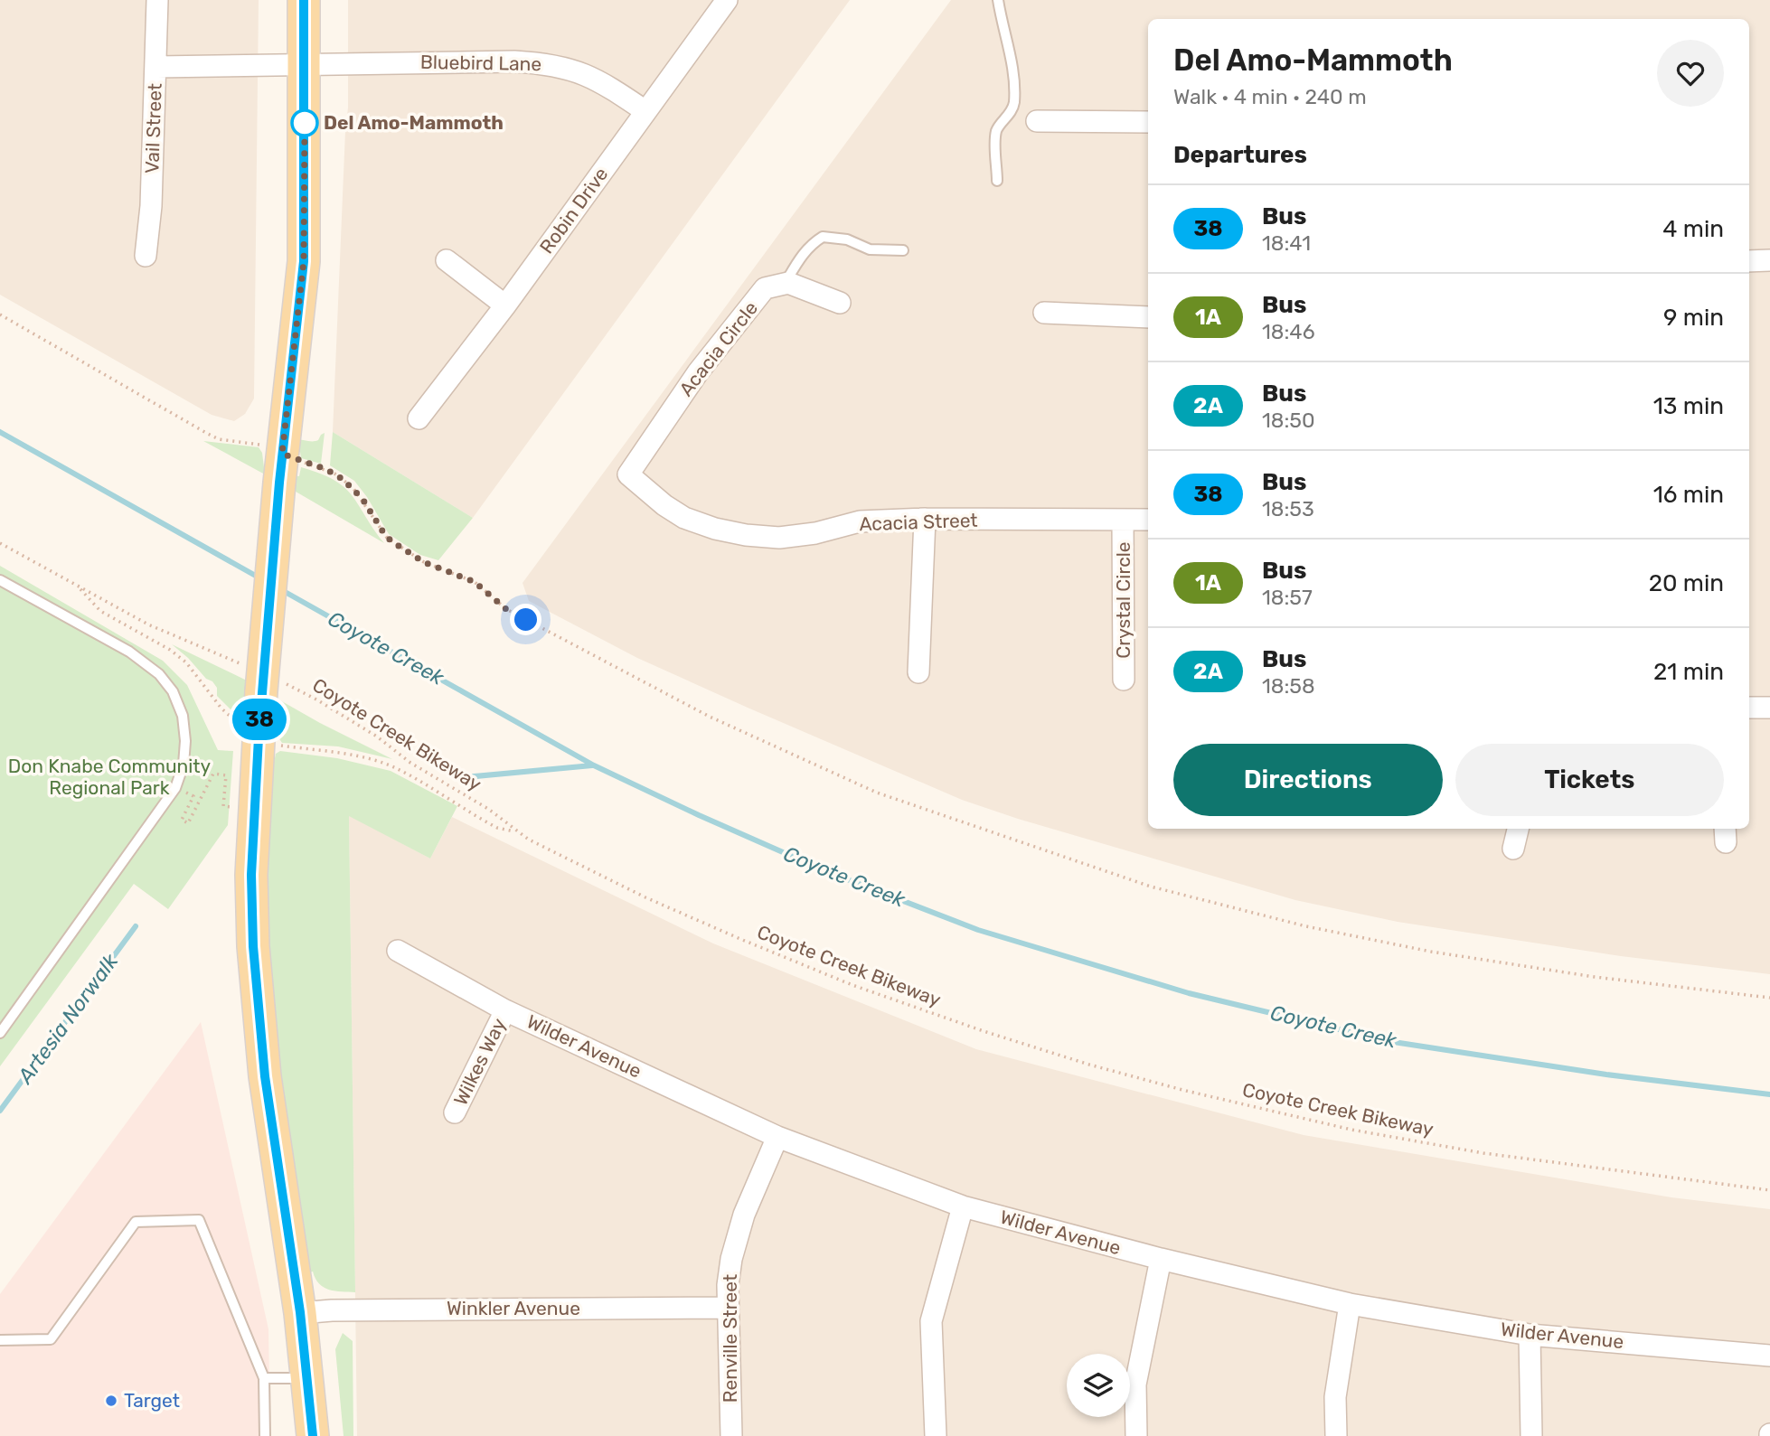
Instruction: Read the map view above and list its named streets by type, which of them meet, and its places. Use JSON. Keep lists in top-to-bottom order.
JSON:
{
  "streets": {
    "street": [
      "Bluebird Lane",
      "Vail Street",
      "Robin Drive",
      "Acacia Circle",
      "Acacia Street",
      "Crystal Circle",
      "Wilder Avenue",
      "Wilkes Way",
      "Winkler Avenue",
      "Renville Street"
    ],
    "path": ["Coyote Creek Bikeway"]
  },
  "crossings": [
    ["Bluebird Lane", "Vail Street"],
    ["Bluebird Lane", "Robin Drive"],
    ["Acacia Circle", "Acacia Street"],
    ["Acacia Street", "Crystal Circle"],
    ["Wilder Avenue", "Wilkes Way"],
    ["Wilder Avenue", "Renville Street"],
    ["Winkler Avenue", "Renville Street"]
  ],
  "water": ["Coyote Creek", "Artesia Norwalk"],
  "parks": ["Don Knabe Community Regional Park"],
  "places": ["Del Amo-Mammoth", "Target"],
  "lines": ["bus line 38"],
  "page": {
    "on_map": "38",
    "heading": [
      ["Del Amo-Mammoth", "Walk · 4 min · 240 m"],
      "Departures"
    ],
    "list": [
      {
        "mark": "38",
        "name": "Bus",
        "note": "18:41",
        "value": "4 min"
      },
      {
        "mark": "1A",
        "name": "Bus",
        "note": "18:46",
        "value": "9 min"
      },
      {
        "mark": "2A",
        "name": "Bus",
        "note": "18:50",
        "value": "13 min"
      },
      {
        "mark": "38",
        "name": "Bus",
        "note": "18:53",
        "value": "16 min"
      },
      {
        "mark": "1A",
        "name": "Bus",
        "note": "18:57",
        "value": "20 min"
      },
      {
        "mark": "2A",
        "name": "Bus",
        "note": "18:58",
        "value": "21 min"
      }
    ],
    "buttons": ["Directions", "Tickets"]
  }
}
